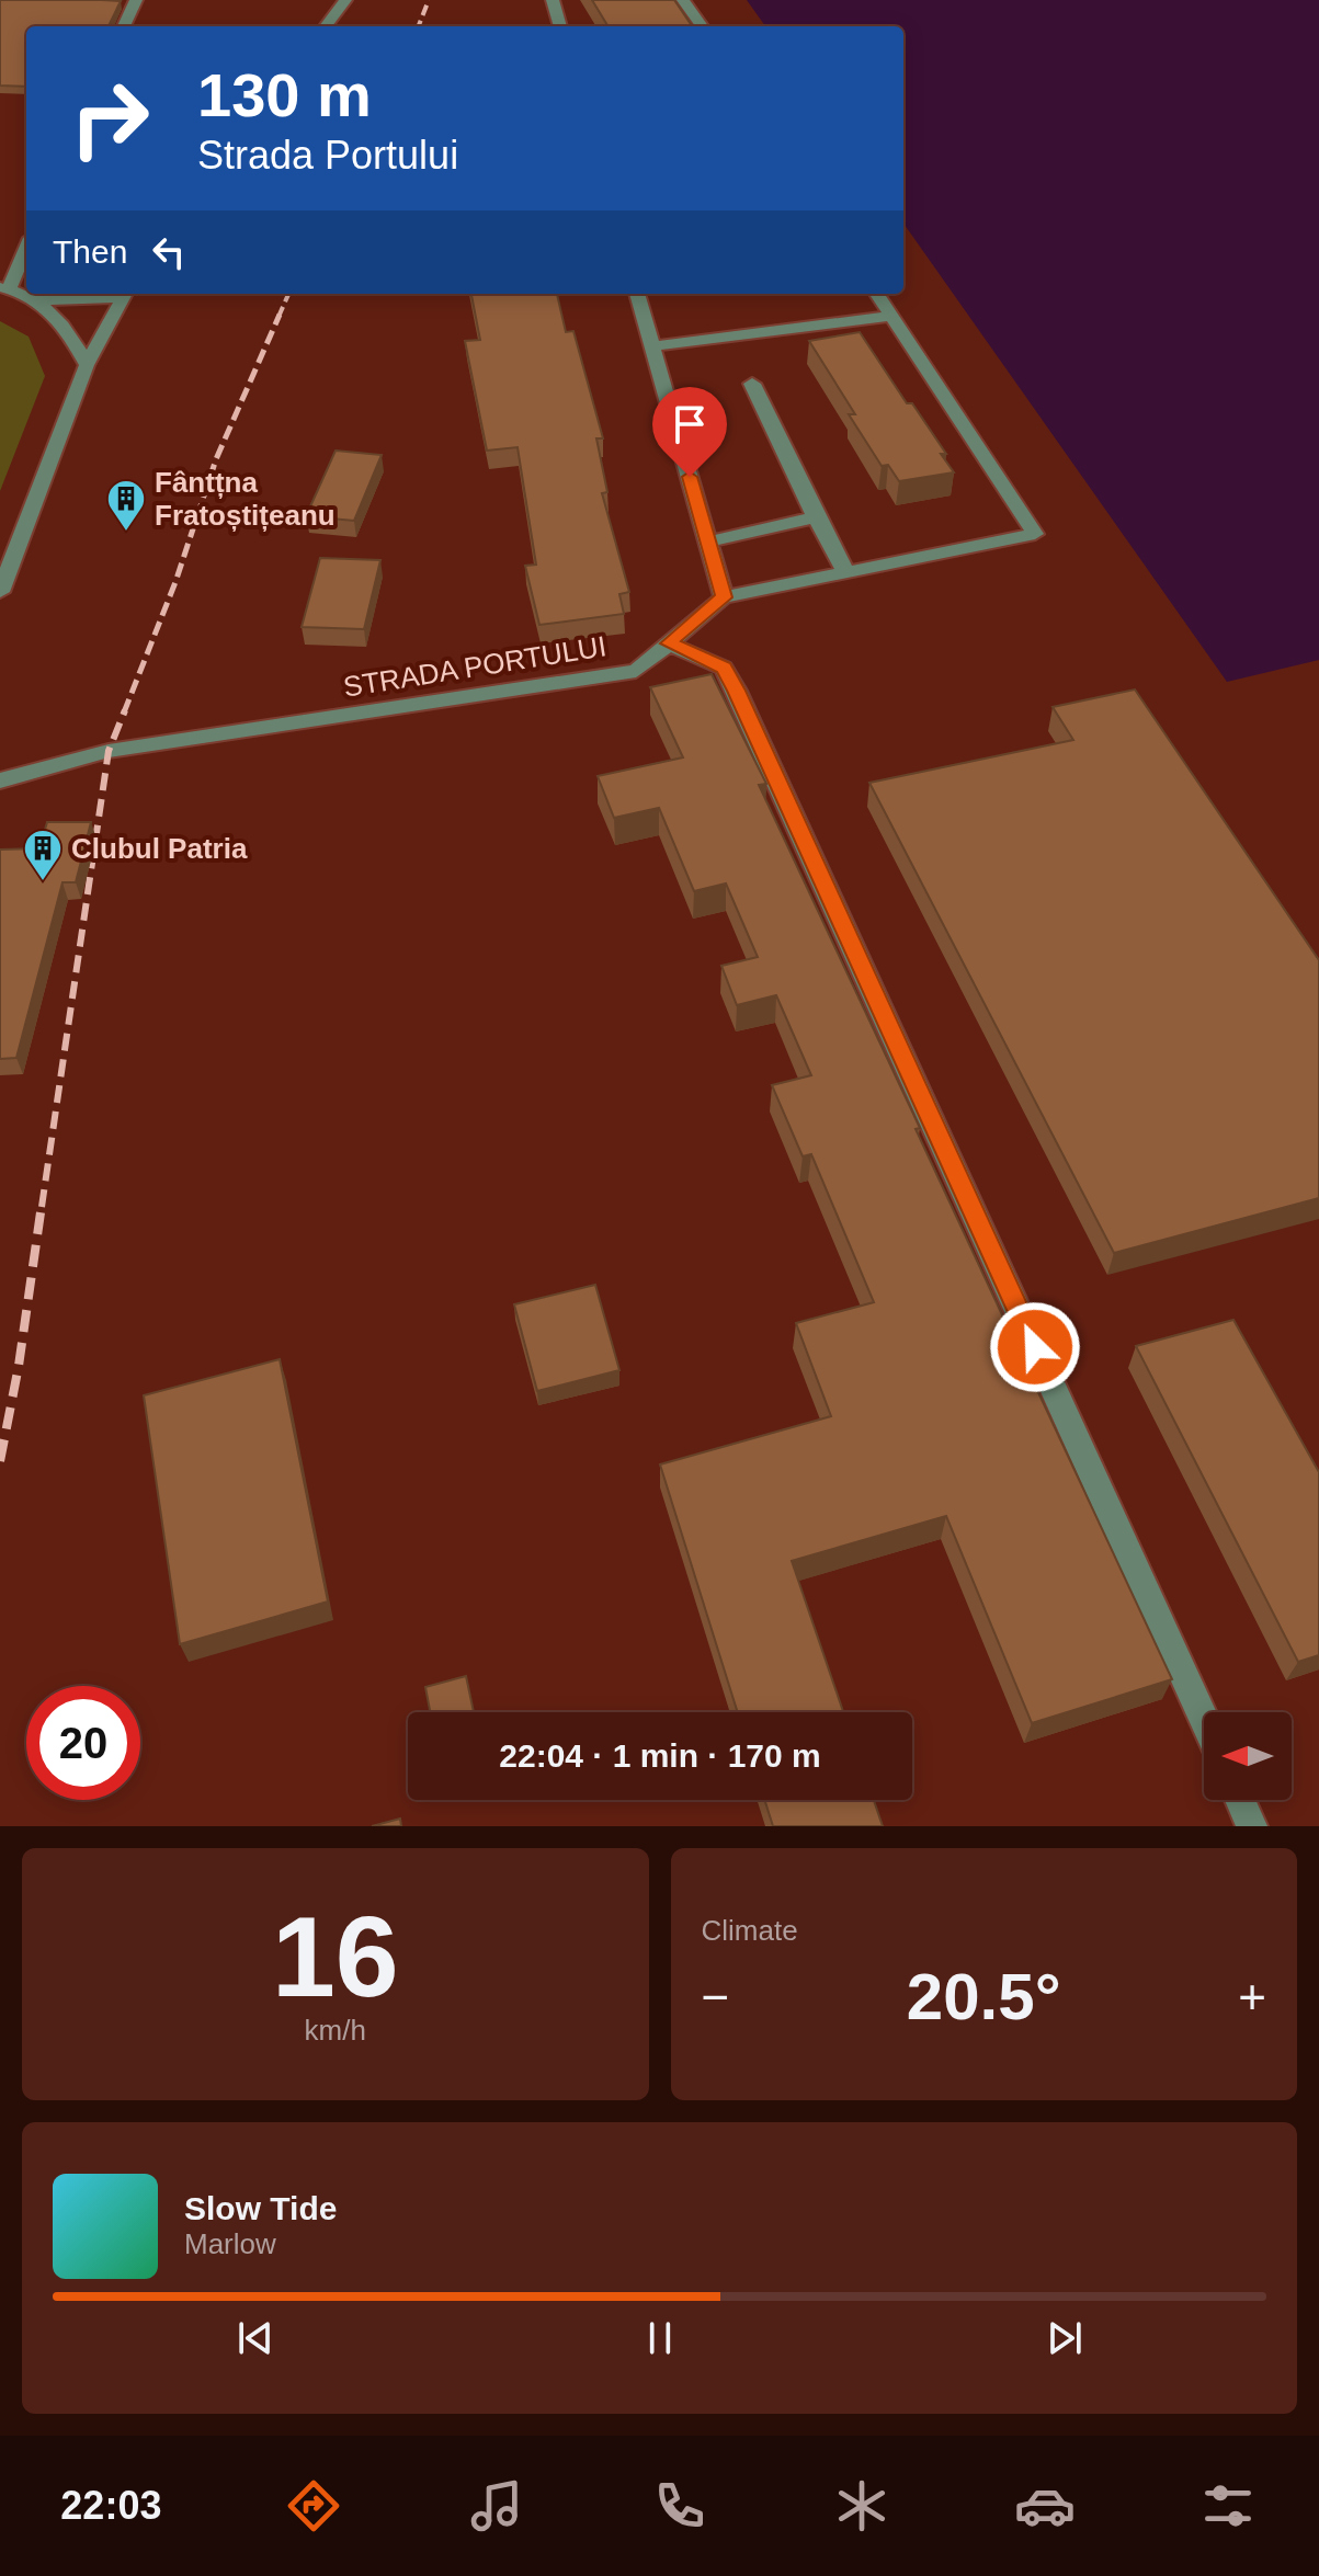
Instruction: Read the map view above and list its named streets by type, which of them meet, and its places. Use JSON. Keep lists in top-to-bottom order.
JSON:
{
  "streets": {
    "street": ["STRADA PORTULUI"]
  },
  "places": {
    "building": ["Fântțna Fratoștițeanu", "Clubul Patria"]
  },
  "north": "left",
  "page": {
    "turn": ["130 m", "Strada Portului"],
    "then": "Then",
    "limit": "20",
    "trip": "22:04 · 1 min · 170 m",
    "tile": [
      ["16", "km/h"],
      "Climate"
    ],
    "heat": ["−", "20.5°", "+"],
    "song": ["Slow Tide", "Marlow"],
    "tabs": "22:03"
  }
}
